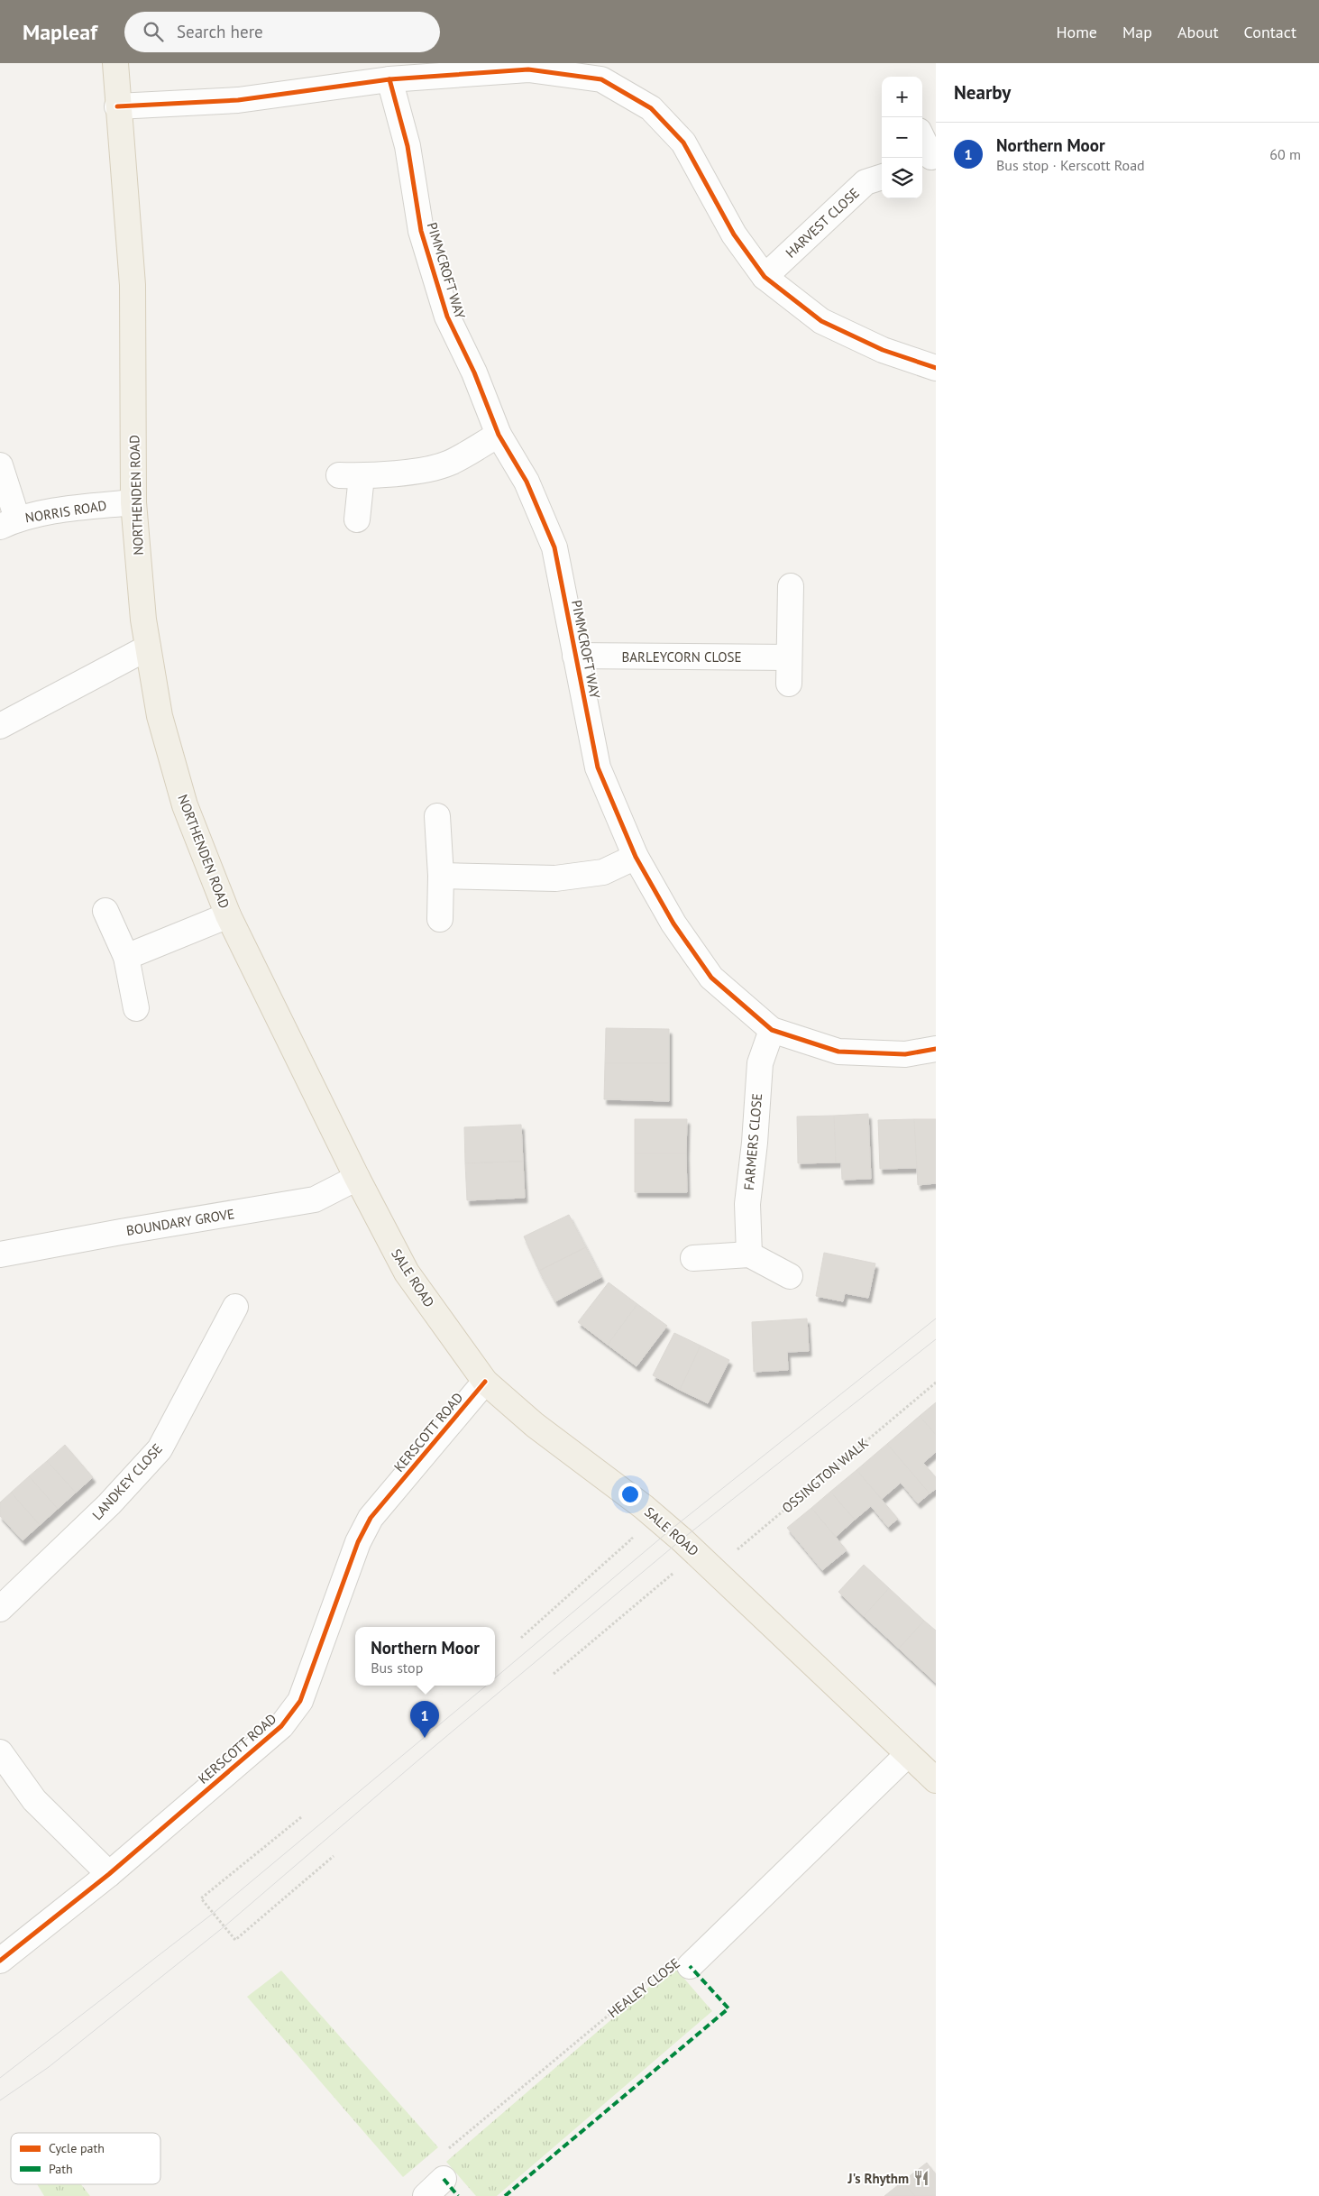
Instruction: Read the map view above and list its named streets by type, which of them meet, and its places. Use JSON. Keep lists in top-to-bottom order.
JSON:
{
  "streets": {
    "main road": ["NORTHENDEN ROAD", "SALE ROAD"],
    "street": [
      "HARVEST CLOSE",
      "PIMMCROFT WAY",
      "NORRIS ROAD",
      "BARLEYCORN CLOSE",
      "FARMERS CLOSE",
      "BOUNDARY GROVE",
      "KERSCOTT ROAD",
      "LANDKEY CLOSE",
      "HEALEY CLOSE"
    ],
    "path": ["OSSINGTON WALK"]
  },
  "crossings": [
    ["PIMMCROFT WAY", "BARLEYCORN CLOSE"],
    ["PIMMCROFT WAY", "FARMERS CLOSE"],
    ["NORTHENDEN ROAD", "NORRIS ROAD"],
    ["NORTHENDEN ROAD", "BOUNDARY GROVE"],
    ["NORTHENDEN ROAD", "SALE ROAD"],
    ["SALE ROAD", "KERSCOTT ROAD"],
    ["SALE ROAD", "OSSINGTON WALK"],
    ["SALE ROAD", "HEALEY CLOSE"]
  ],
  "places": {
    "restaurant": ["J's Rhythm"]
  },
  "legend": ["Cycle path", "Path"],
  "page": {
    "header": "Mapleaf",
    "search": "Search here",
    "nav": [
      "Home",
      "Map",
      "About",
      "Contact"
    ],
    "heading": "Nearby",
    "map_buttons": ["+", "−"],
    "list": [
      {
        "mark": "1",
        "name": "Northern Moor",
        "note": "Bus stop · Kerscott Road",
        "value": "60 m"
      }
    ],
    "popup": ["Northern Moor", "Bus stop"],
    "pins": "1"
  }
}
